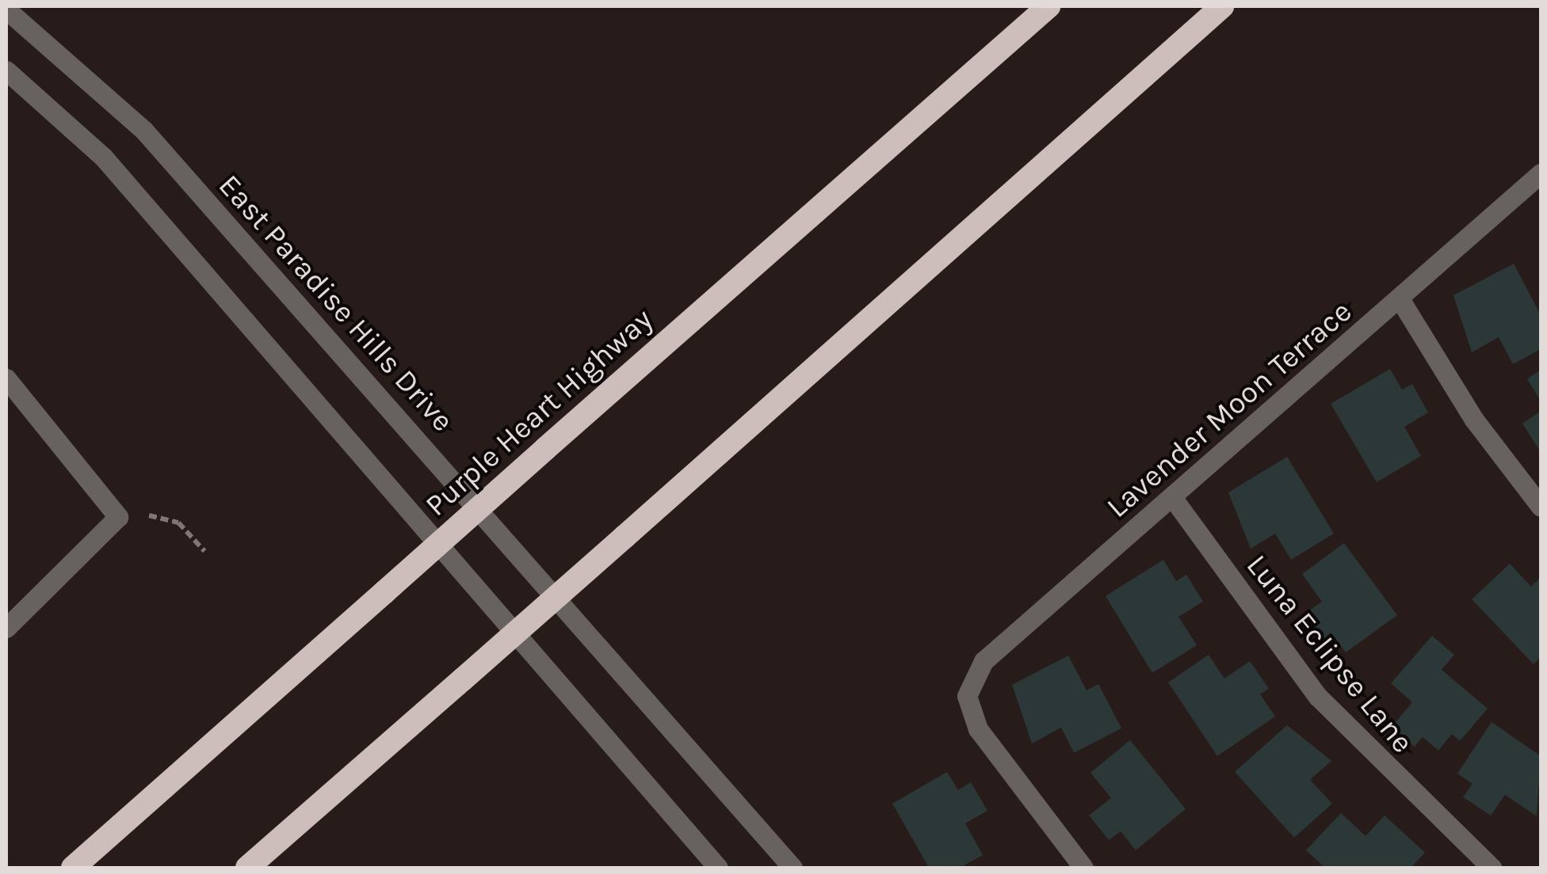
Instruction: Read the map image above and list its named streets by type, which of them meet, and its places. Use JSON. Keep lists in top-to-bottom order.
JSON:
{
  "streets": {
    "highway": ["Purple Heart Highway"],
    "street": ["East Paradise Hills Drive", "Lavender Moon Terrace", "Luna Eclipse Lane"]
  },
  "crossings": [
    ["Lavender Moon Terrace", "Luna Eclipse Lane"]
  ]
}
